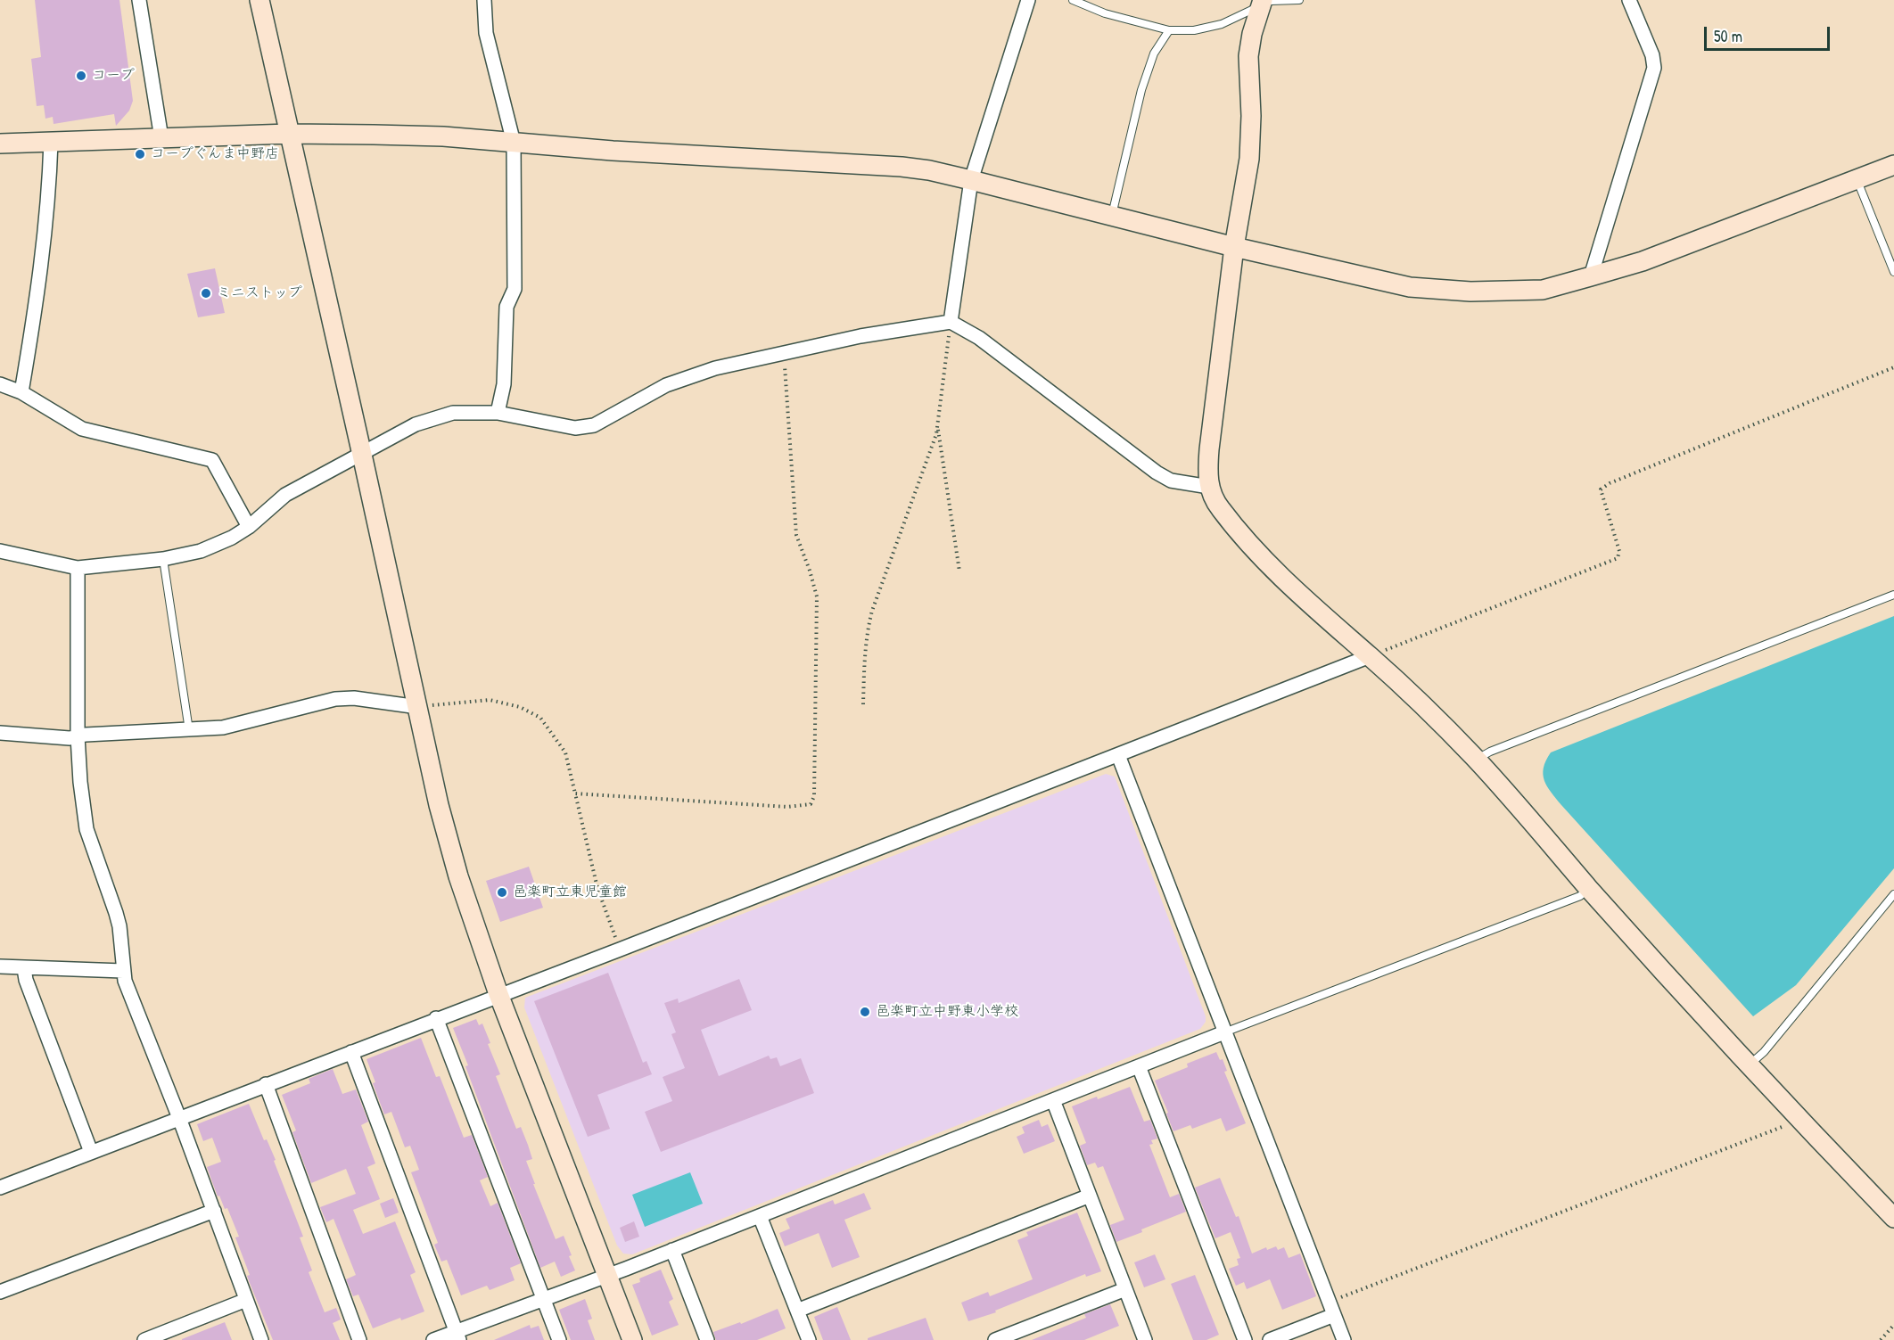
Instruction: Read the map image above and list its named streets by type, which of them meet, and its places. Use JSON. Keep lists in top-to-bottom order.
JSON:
{
  "places": [
    "コープ",
    "コープぐんま中野店",
    "ミニストップ",
    "邑楽町立東児童館",
    "邑楽町立中野東小学校"
  ],
  "scale_bar": "50 m"
}
